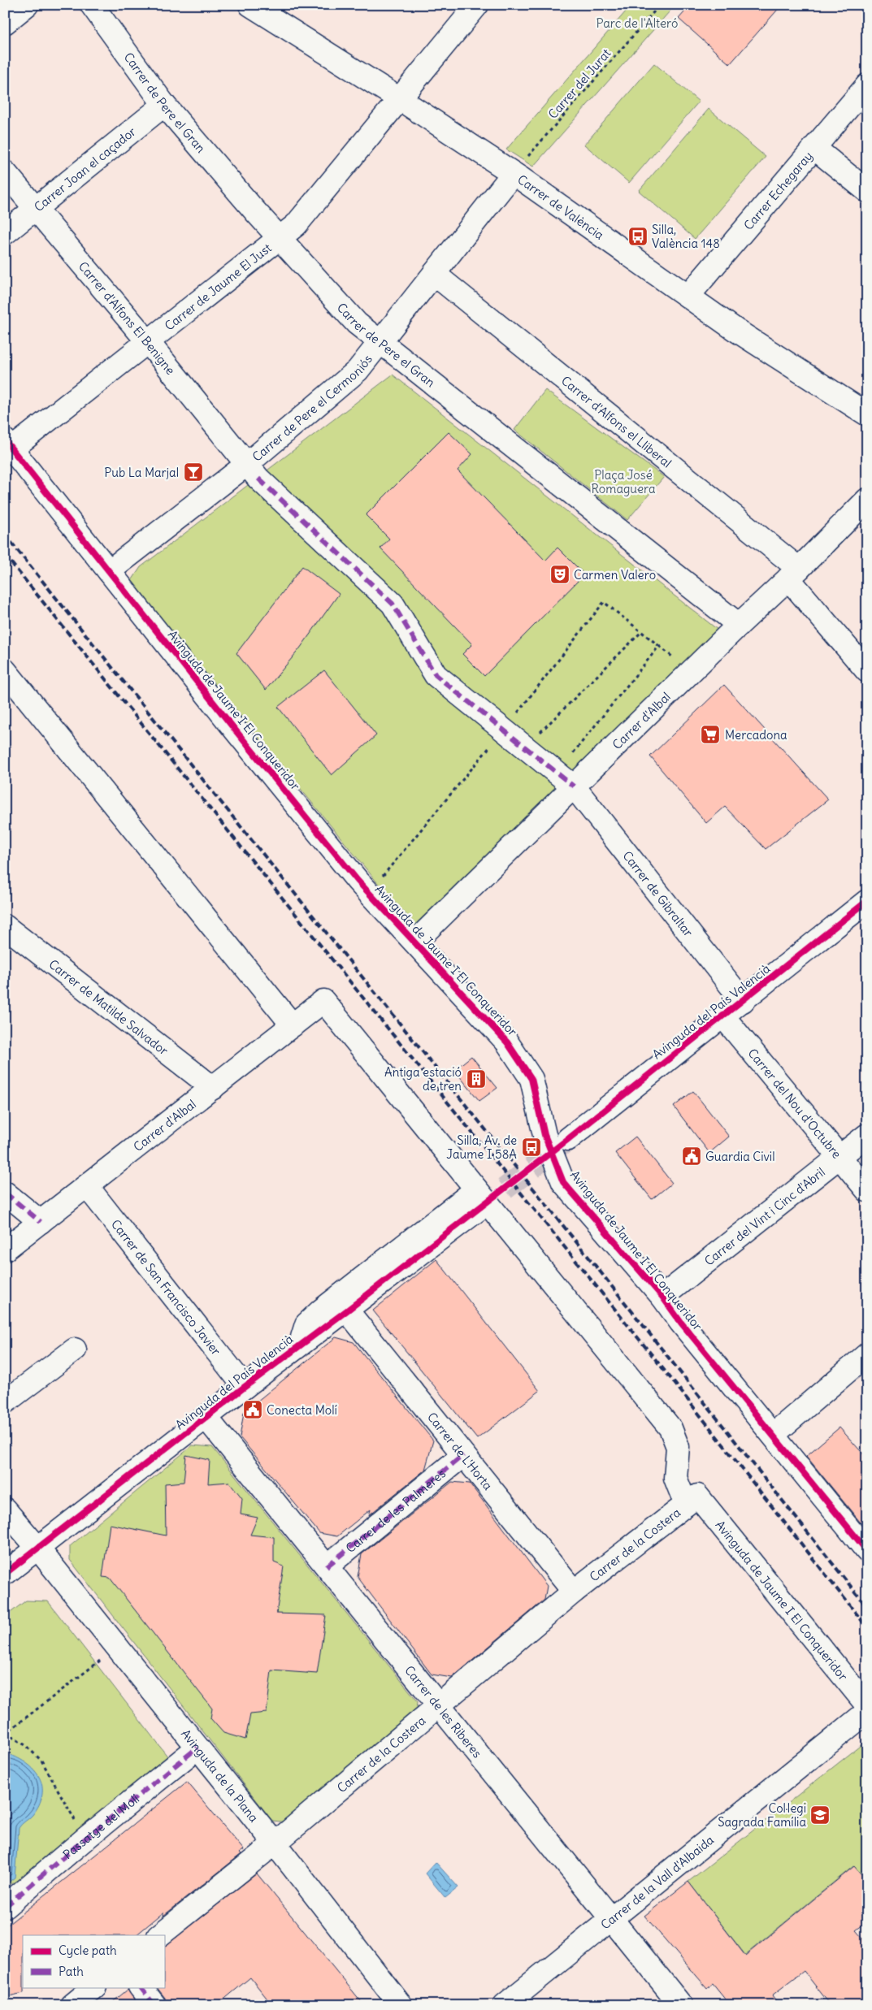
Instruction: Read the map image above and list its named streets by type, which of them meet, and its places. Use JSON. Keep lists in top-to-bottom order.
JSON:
{
  "streets": {
    "street": [
      "Carrer de Pere el Gran",
      "Carrer Joan el caçador",
      "Carrer Echegaray",
      "Carrer de València",
      "Carrer de Jaume El Just",
      "Carrer d'Alfons El Benigne",
      "Carrer de Pere el Cermoniós",
      "Carrer d'Alfons el Lliberal",
      "Avinguda de Jaume I El Conqueridor",
      "Carrer d'Albal",
      "Carrer de Gibraltar",
      "Carrer de Matilde Salvador",
      "Avinguda del País Valencià",
      "Carrer del Nou d'Octubre",
      "Carrer del Vint i Cinc d'Abril",
      "Carrer de San Francisco Javier",
      "Carrer de L'Horta",
      "Carrer de les Palmeres",
      "Carrer de la Costera",
      "Carrer de les Riberes",
      "Avinguda de la Plana",
      "Passatge del Molí",
      "Carrer de la Vall d'Albaida"
    ],
    "path": ["Carrer del Jurat"]
  },
  "crossings": [
    ["Carrer del Jurat", "Carrer de València"],
    ["Carrer del Jurat", "Carrer de Pere el Cermoniós"],
    ["Carrer de Pere el Gran", "Carrer Joan el caçador"],
    ["Carrer de Pere el Gran", "Carrer de Jaume El Just"],
    ["Carrer de Pere el Gran", "Carrer de Pere el Cermoniós"],
    ["Carrer de Pere el Gran", "Carrer d'Albal"],
    ["Carrer Joan el caçador", "Carrer d'Alfons El Benigne"],
    ["Carrer Echegaray", "Carrer de València"],
    ["Carrer de València", "Carrer de Jaume El Just"],
    ["Carrer de València", "Carrer de Pere el Cermoniós"],
    ["Carrer de Jaume El Just", "Carrer d'Alfons El Benigne"],
    ["Carrer de Jaume El Just", "Avinguda de Jaume I El Conqueridor"],
    ["Carrer d'Alfons El Benigne", "Carrer de Pere el Cermoniós"],
    ["Carrer d'Alfons El Benigne", "Carrer de Gibraltar"],
    ["Carrer de Pere el Cermoniós", "Carrer d'Alfons el Lliberal"],
    ["Carrer de Pere el Cermoniós", "Avinguda de Jaume I El Conqueridor"],
    ["Carrer d'Alfons el Lliberal", "Carrer d'Albal"],
    ["Avinguda de Jaume I El Conqueridor", "Carrer d'Albal"],
    ["Avinguda de Jaume I El Conqueridor", "Avinguda del País Valencià"],
    ["Avinguda de Jaume I El Conqueridor", "Carrer del Vint i Cinc d'Abril"],
    ["Avinguda de Jaume I El Conqueridor", "Carrer de la Costera"],
    ["Carrer d'Albal", "Carrer de Gibraltar"],
    ["Carrer d'Albal", "Carrer de Matilde Salvador"],
    ["Carrer d'Albal", "Carrer de San Francisco Javier"],
    ["Carrer de Gibraltar", "Avinguda del País Valencià"],
    ["Avinguda del País Valencià", "Carrer del Nou d'Octubre"],
    ["Avinguda del País Valencià", "Carrer de San Francisco Javier"],
    ["Avinguda del País Valencià", "Carrer de L'Horta"],
    ["Avinguda del País Valencià", "Carrer de les Riberes"],
    ["Avinguda del País Valencià", "Avinguda de la Plana"],
    ["Carrer del Nou d'Octubre", "Carrer del Vint i Cinc d'Abril"],
    ["Carrer de L'Horta", "Carrer de les Palmeres"],
    ["Carrer de L'Horta", "Carrer de la Costera"],
    ["Carrer de les Palmeres", "Carrer de les Riberes"],
    ["Carrer de la Costera", "Carrer de les Riberes"],
    ["Carrer de la Costera", "Avinguda de la Plana"],
    ["Carrer de les Riberes", "Carrer de la Vall d'Albaida"],
    ["Avinguda de la Plana", "Passatge del Molí"]
  ],
  "parks": ["Parc de l'Alteró", "Plaça José Romaguera"],
  "places": {
    "bus stop": ["Silla, València 148", "Silla, Av. de Jaume I 58A"],
    "bar": ["Pub La Marjal"],
    "theatre": ["Carmen Valero"],
    "supermarket": ["Mercadona"],
    "building": ["Antiga estació de tren"],
    "public building": ["Guardia Civil", "Conecta Molí"],
    "school or university": ["Col·legi Sagrada Família"]
  },
  "legend": ["Cycle path", "Path"]
}
